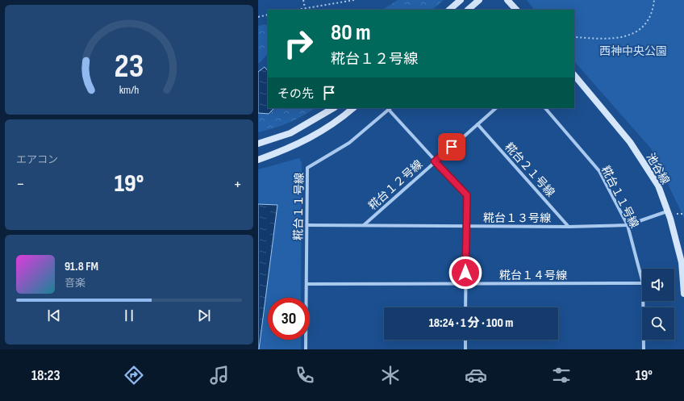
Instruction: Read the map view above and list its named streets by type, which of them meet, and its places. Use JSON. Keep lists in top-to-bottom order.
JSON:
{
  "streets": {
    "street": [
      "池谷線",
      "糀台２１号線",
      "糀台１２号線",
      "糀台１１号線",
      "糀台１３号線",
      "糀台１４号線"
    ]
  },
  "crossings": [
    ["池谷線", "糀台１３号線"],
    ["糀台２１号線", "糀台１２号線"],
    ["糀台２１号線", "糀台１３号線"],
    ["糀台１２号線", "糀台１３号線"],
    ["糀台１１号線", "糀台１３号線"],
    ["糀台１１号線", "糀台１４号線"]
  ],
  "parks": ["西神中央公園"],
  "page": {
    "turn": ["80 m", "糀台１２号線"],
    "then": "その先",
    "tile": "エアコン",
    "heat": ["−", "19°", "+"],
    "song": ["91.8 FM", "音楽"],
    "limit": "30",
    "trip": "18:24 · 1 分 · 100 m",
    "tabs": ["18:23", "19°"],
    "gauge": ["23", "km/h"]
  }
}
